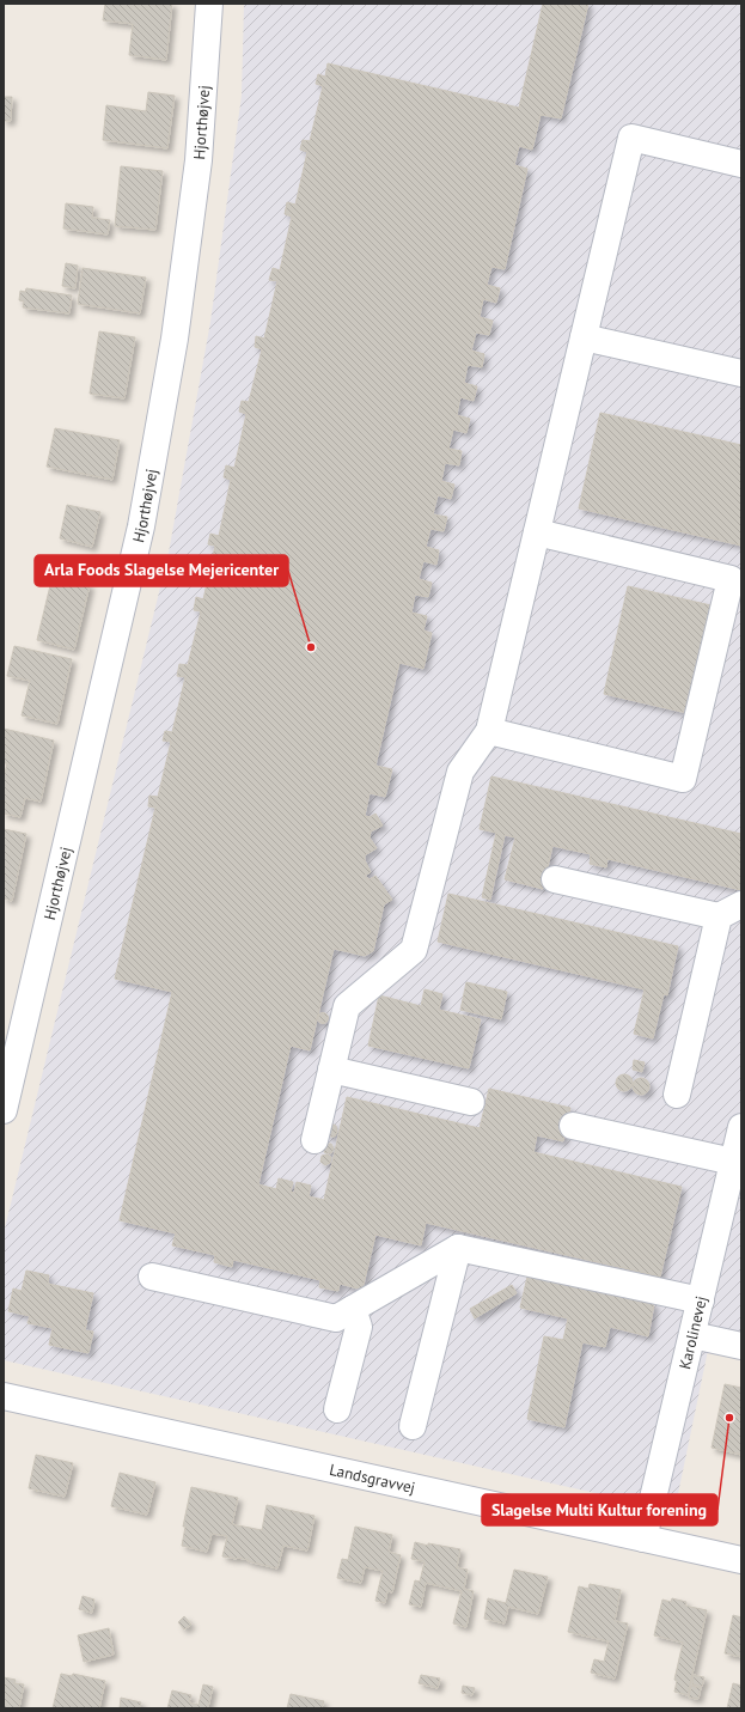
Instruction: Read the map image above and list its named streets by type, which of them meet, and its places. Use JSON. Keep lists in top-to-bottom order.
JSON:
{
  "streets": {
    "street": ["Hjorthøjvej", "Karolinevej", "Landsgravvej"]
  },
  "crossings": [
    ["Karolinevej", "Landsgravvej"]
  ],
  "places": ["Arla Foods Slagelse Mejericenter", "Slagelse Multi Kultur forening"]
}
